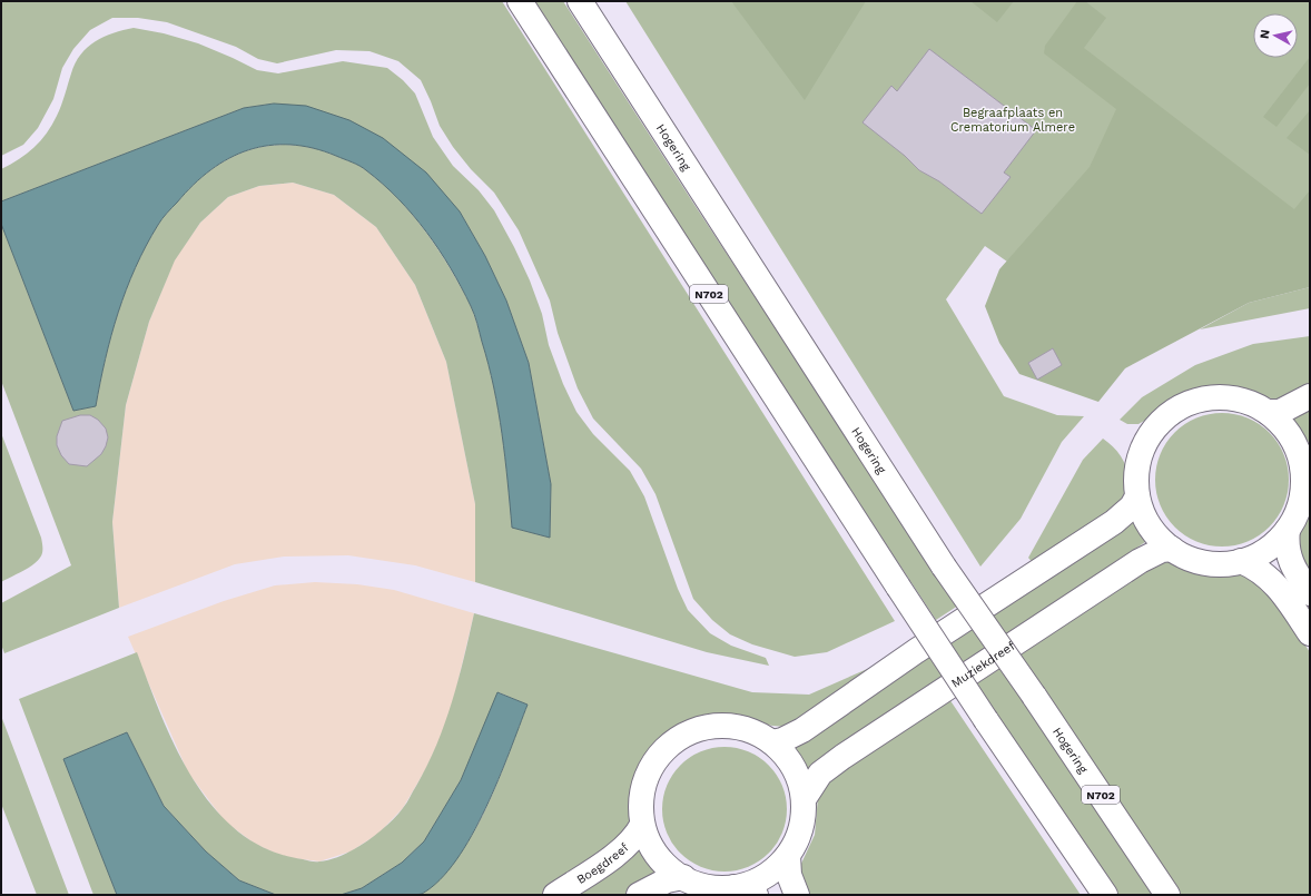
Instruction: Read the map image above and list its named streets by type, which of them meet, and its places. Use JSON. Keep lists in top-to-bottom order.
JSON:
{
  "streets": {
    "main road": [
      "Hogering",
      "N702",
      "Muziekdreef",
      "Boegdreef"
    ]
  },
  "parks": ["Begraafplaats en Crematorium Almere"],
  "north": "left"
}
